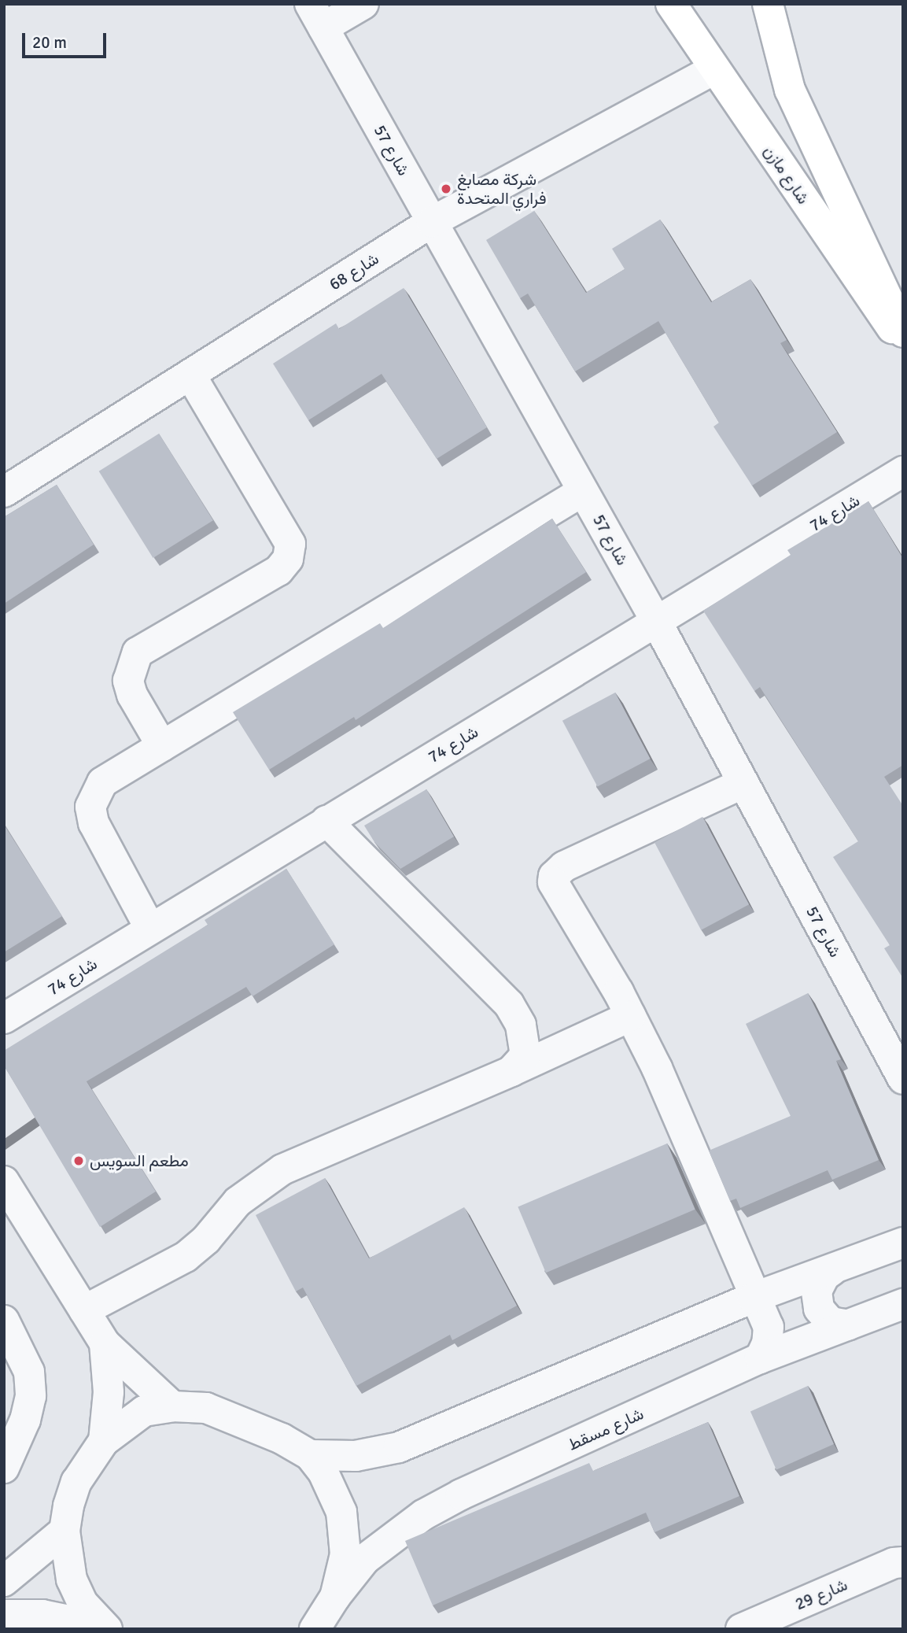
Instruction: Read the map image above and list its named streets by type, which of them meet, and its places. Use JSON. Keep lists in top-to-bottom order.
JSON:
{
  "streets": {
    "main road": ["شارع مازن"],
    "street": [
      "شارع 57",
      "شارع 68",
      "شارع 74",
      "شارع مسقط",
      "شارع 29"
    ]
  },
  "crossings": [
    ["شارع 57", "شارع 68"],
    ["شارع 57", "شارع 74"],
    ["شارع مازن", "شارع 68"]
  ],
  "places": ["شركة مصابغ فراري المتحدة", "مطعم السويس"],
  "scale_bar": "20 m"
}
